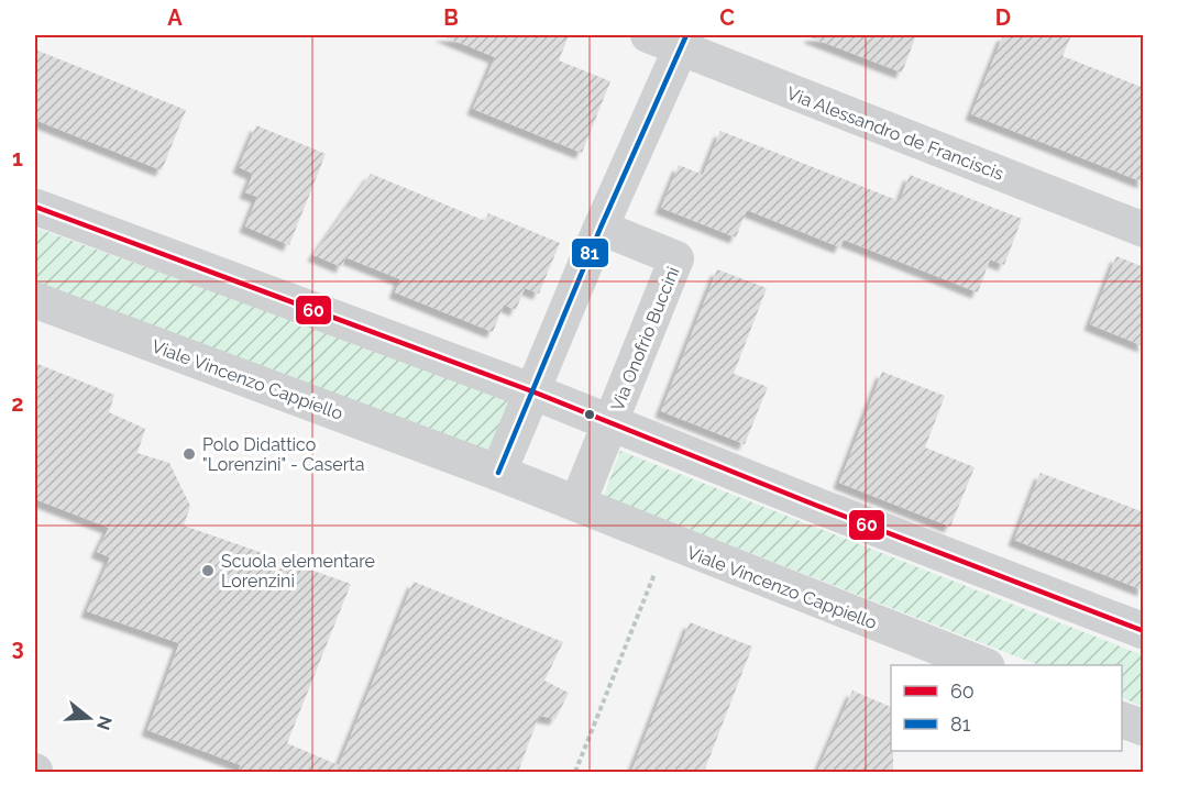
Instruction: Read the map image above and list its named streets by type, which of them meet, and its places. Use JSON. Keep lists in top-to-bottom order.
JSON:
{
  "streets": {
    "street": ["Via Alessandro de Franciscis", "Via Onofrio Buccini", "Viale Vincenzo Cappiello"]
  },
  "places": ["Polo Didattico \"Lorenzini\" - Caserta", "Scuola elementare Lorenzini"],
  "lines": ["transit line 81", "transit line 60"],
  "legend": ["60", "81"],
  "north": "right",
  "grid": {
    "columns": [
      "A",
      "B",
      "C",
      "D"
    ],
    "rows": ["1", "2", "3"]
  }
}
